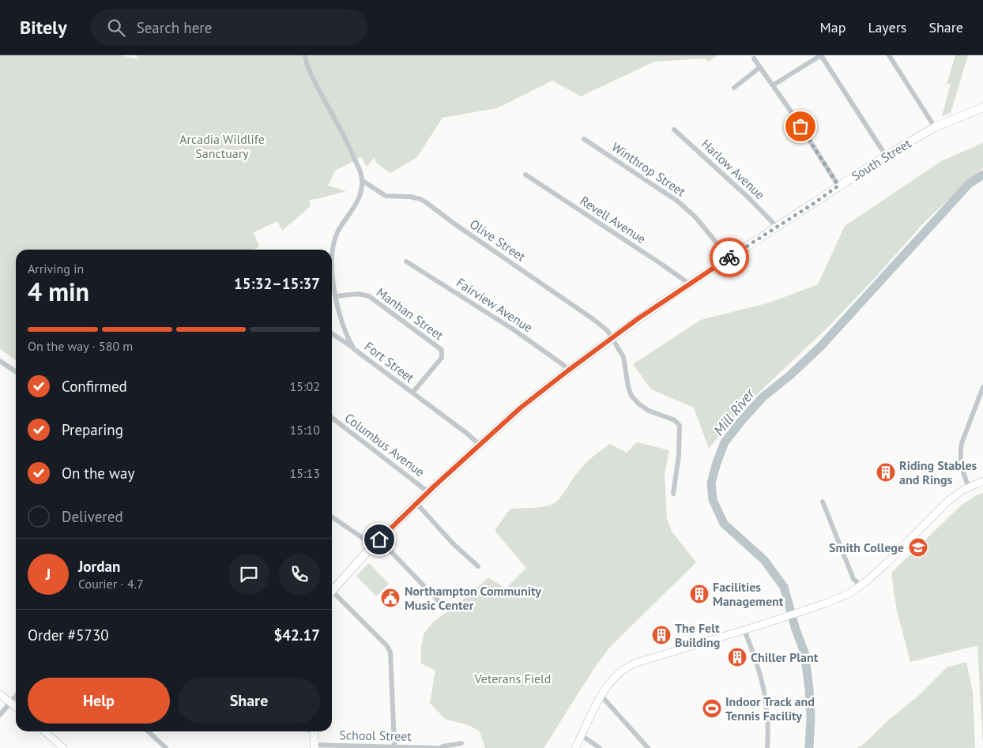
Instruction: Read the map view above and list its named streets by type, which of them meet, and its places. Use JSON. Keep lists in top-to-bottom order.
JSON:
{
  "streets": {
    "main road": ["South Street"],
    "street": [
      "Winthrop Street",
      "Harlow Avenue",
      "Revell Avenue",
      "Olive Street",
      "Fairview Avenue",
      "Manhan Street",
      "Fort Street",
      "Columbus Avenue",
      "School Street"
    ]
  },
  "crossings": [
    ["South Street", "Winthrop Street"],
    ["South Street", "Harlow Avenue"],
    ["South Street", "Revell Avenue"],
    ["South Street", "Olive Street"],
    ["South Street", "Fairview Avenue"],
    ["South Street", "Fort Street"],
    ["South Street", "Columbus Avenue"],
    ["Olive Street", "Fort Street"],
    ["Manhan Street", "Fort Street"]
  ],
  "water": ["Mill River"],
  "parks": ["Arcadia Wildlife Sanctuary", "Veterans Field"],
  "places": {
    "building": [
      "Riding Stables and Rings",
      "Facilities Management",
      "The Felt Building",
      "Chiller Plant"
    ],
    "school or university": ["Smith College"],
    "public building": ["Northampton Community Music Center"],
    "sports": ["Indoor Track and Tennis Facility"]
  },
  "page": {
    "header": "Bitely",
    "search": "Search here",
    "nav": ["Map", "Layers", "Share"],
    "heading": ["4 min", "Arriving in", "15:32–15:37"],
    "panel": [
      "Jordan",
      "Courier · 4.7",
      "Order #5730",
      "$42.17"
    ],
    "bar": "On the way · 580 m",
    "list": [
      ["Confirmed", "15:02"],
      ["Preparing", "15:10"],
      ["On the way", "15:13"],
      "Delivered"
    ],
    "round": "J",
    "buttons": ["Help", "Share"]
  }
}
